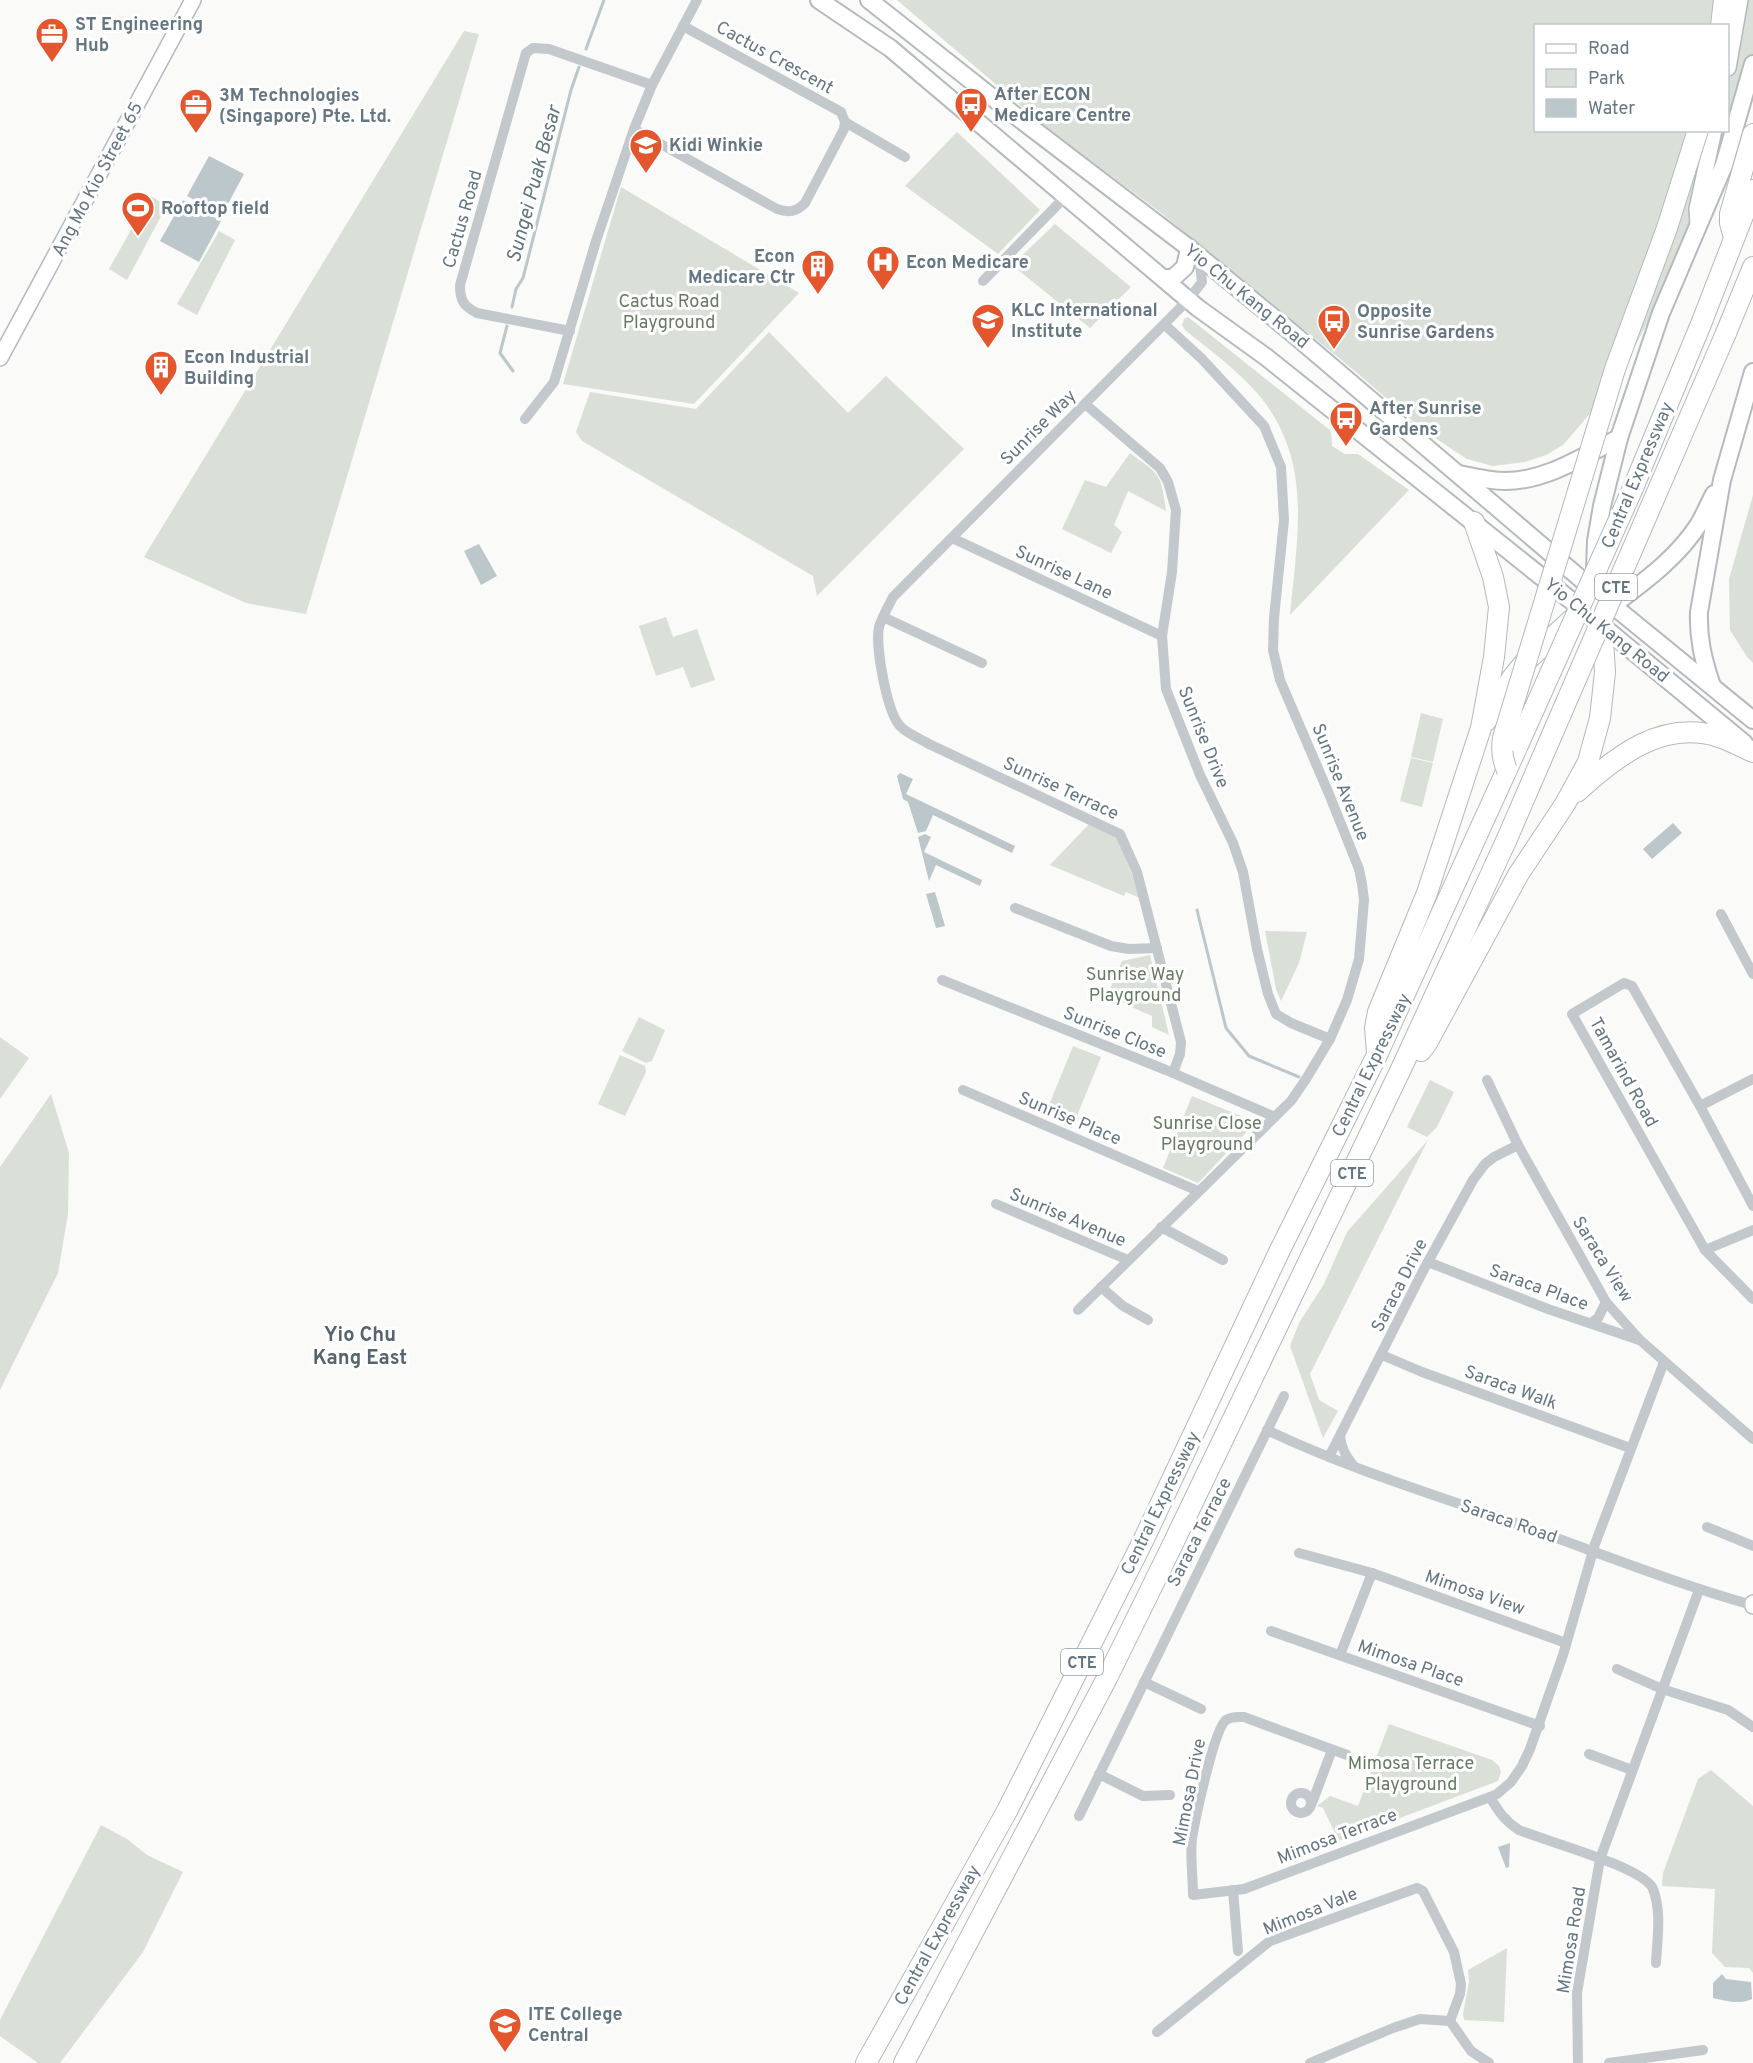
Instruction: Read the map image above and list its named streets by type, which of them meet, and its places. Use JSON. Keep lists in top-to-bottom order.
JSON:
{
  "streets": {
    "highway": ["Central Expressway", "CTE"],
    "main road": ["Yio Chu Kang Road"],
    "street": [
      "Cactus Crescent",
      "Ang Mo Kio Street 65",
      "Cactus Road",
      "Sunrise Way",
      "Sunrise Lane",
      "Sunrise Drive",
      "Sunrise Avenue",
      "Sunrise Terrace",
      "Sunrise Close",
      "Tamarind Road",
      "Sunrise Place",
      "Saraca View",
      "Saraca Drive",
      "Saraca Place",
      "Saraca Walk",
      "Saraca Road",
      "Saraca Terrace",
      "Mimosa View",
      "Mimosa Place",
      "Mimosa Drive",
      "Mimosa Terrace",
      "Mimosa Vale",
      "Mimosa Road"
    ]
  },
  "crossings": [
    ["Yio Chu Kang Road", "Sunrise Way"],
    ["Sunrise Way", "Sunrise Lane"],
    ["Sunrise Way", "Sunrise Drive"],
    ["Sunrise Way", "Sunrise Avenue"],
    ["Sunrise Way", "Sunrise Terrace"],
    ["Sunrise Lane", "Sunrise Drive"],
    ["Sunrise Drive", "Sunrise Avenue"],
    ["Sunrise Avenue", "Sunrise Close"],
    ["Sunrise Avenue", "Sunrise Place"],
    ["Sunrise Terrace", "Sunrise Close"],
    ["Saraca View", "Saraca Drive"],
    ["Saraca View", "Saraca Place"],
    ["Saraca Drive", "Saraca Place"],
    ["Saraca Drive", "Saraca Walk"],
    ["Saraca Drive", "Saraca Road"],
    ["Saraca Road", "Saraca Terrace"],
    ["Saraca Road", "Mimosa Terrace"],
    ["Saraca Road", "Mimosa Road"],
    ["Mimosa View", "Mimosa Terrace"],
    ["Mimosa Place", "Mimosa Terrace"],
    ["Mimosa Drive", "Mimosa Terrace"]
  ],
  "districts": ["Yio Chu Kang East"],
  "water": ["Sungei Puak Besar"],
  "parks": [
    "Cactus Road Playground",
    "Sunrise Way Playground",
    "Sunrise Close Playground",
    "Mimosa Terrace Playground"
  ],
  "places": {
    "office": ["ST Engineering Hub", "3M Technologies (Singapore) Pte. Ltd."],
    "bus stop": ["After ECON Medicare Centre", "Opposite Sunrise Gardens", "After Sunrise Gardens"],
    "school or university": ["Kidi Winkie", "KLC International Institute", "ITE College Central"],
    "sports": ["Rooftop field"],
    "hospital": ["Econ Medicare"],
    "building": ["Econ Medicare Ctr", "Econ Industrial Building"]
  },
  "legend": ["Road", "Park", "Water"]
}
